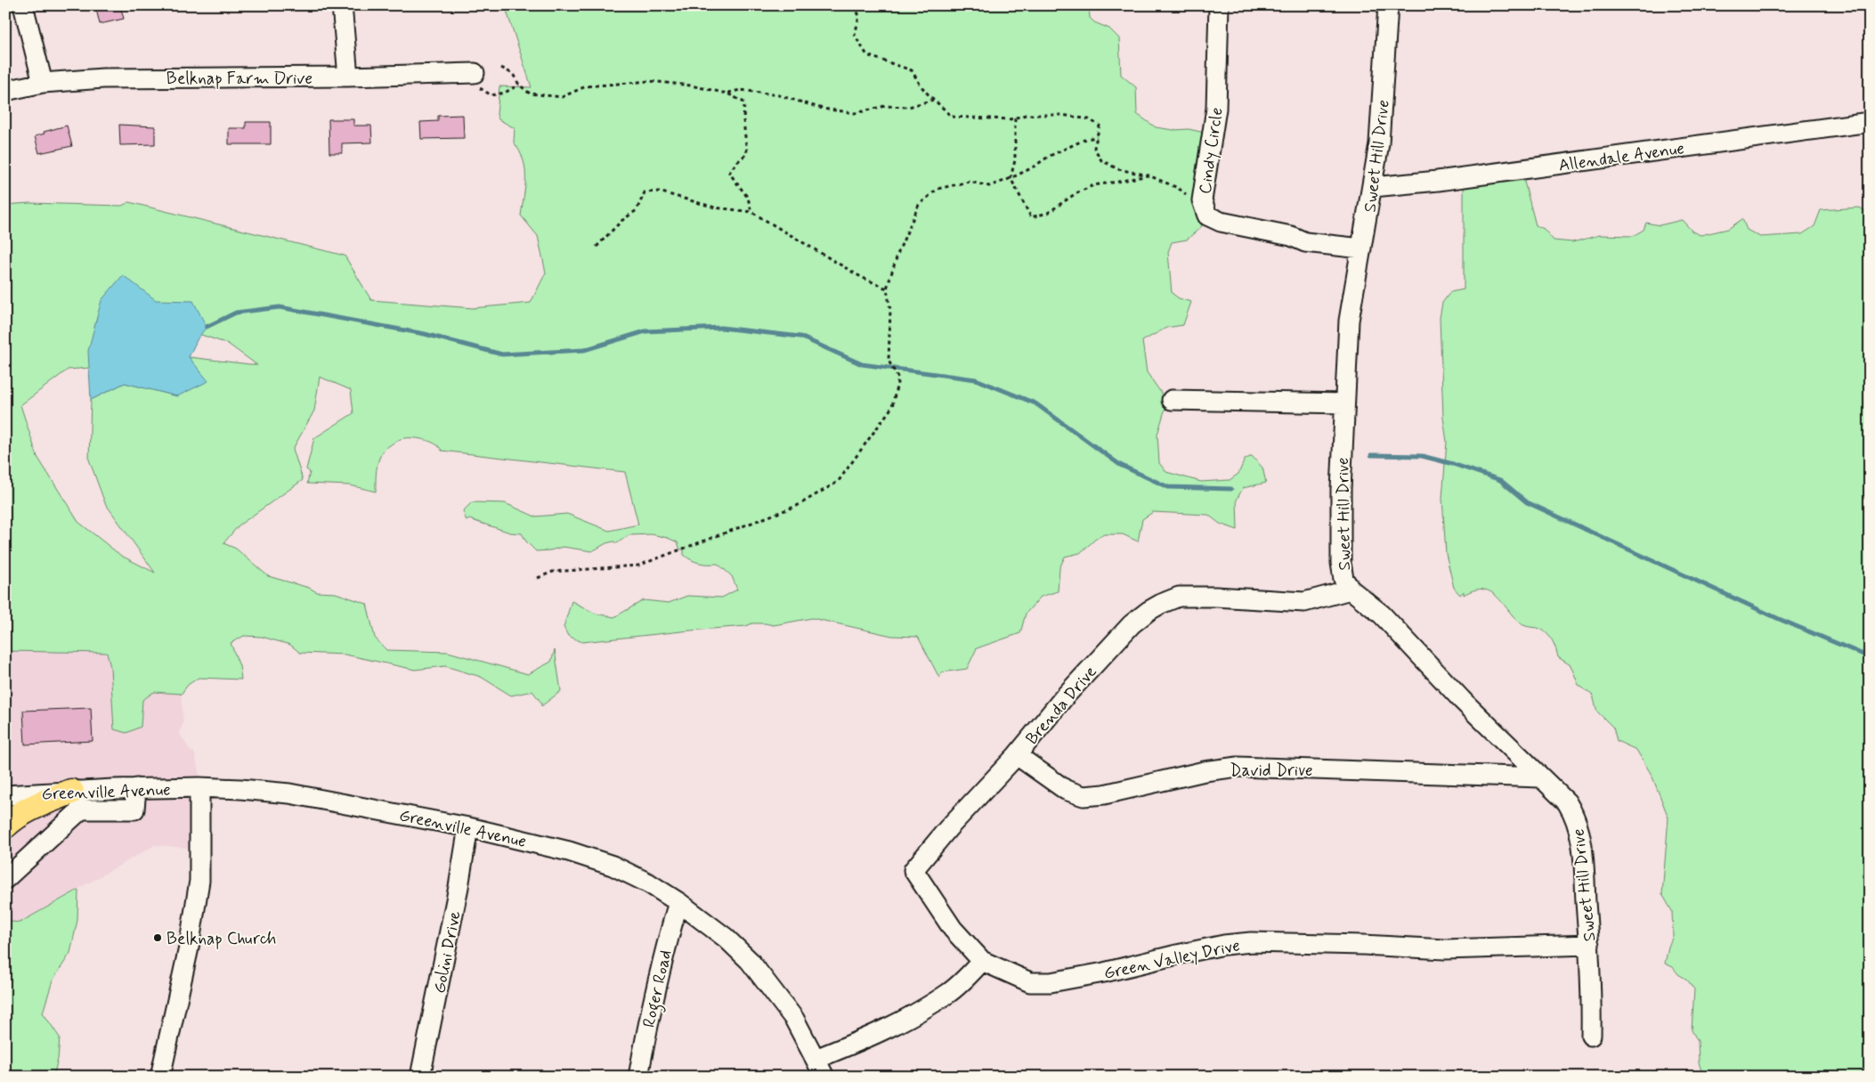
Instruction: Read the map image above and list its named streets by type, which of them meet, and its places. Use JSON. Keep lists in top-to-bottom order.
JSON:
{
  "streets": {
    "street": [
      "Belknap Farm Drive",
      "Cindy Circle",
      "Sweet Hill Drive",
      "Allendale Avenue",
      "Brenda Drive",
      "David Drive",
      "Greenville Avenue",
      "Golini Drive",
      "Green Valley Drive",
      "Roger Road"
    ]
  },
  "crossings": [
    ["Cindy Circle", "Sweet Hill Drive"],
    ["Sweet Hill Drive", "Allendale Avenue"],
    ["Sweet Hill Drive", "Brenda Drive"],
    ["Sweet Hill Drive", "David Drive"],
    ["Sweet Hill Drive", "Green Valley Drive"],
    ["Brenda Drive", "David Drive"],
    ["Brenda Drive", "Green Valley Drive"],
    ["Greenville Avenue", "Golini Drive"],
    ["Greenville Avenue", "Roger Road"]
  ],
  "places": ["Belknap Church"]
}
